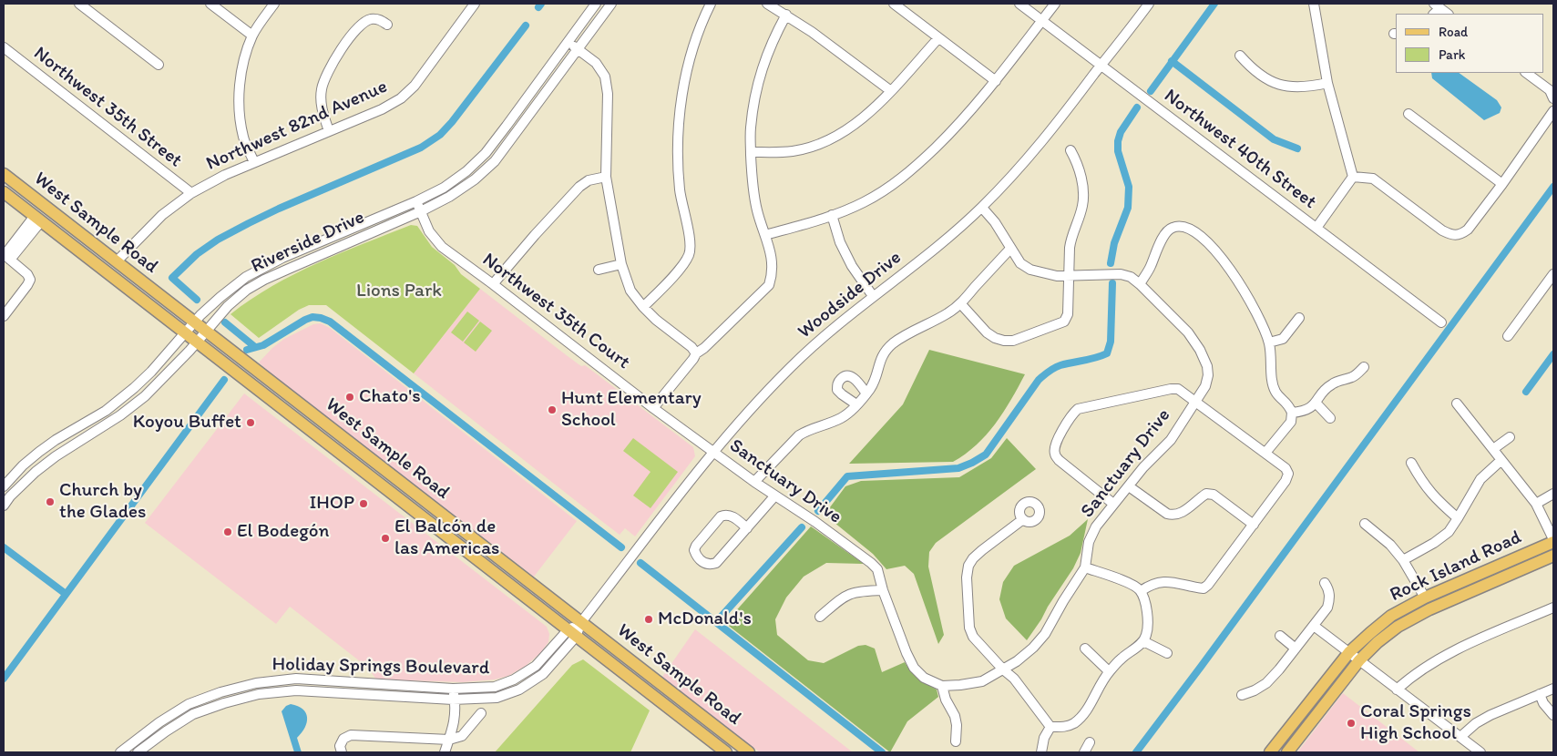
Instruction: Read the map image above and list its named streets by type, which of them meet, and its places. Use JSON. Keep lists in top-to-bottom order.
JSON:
{
  "streets": {
    "main road": ["West Sample Road", "Rock Island Road"],
    "street": [
      "Northwest 35th Street",
      "Northwest 82nd Avenue",
      "Northwest 40th Street",
      "Riverside Drive",
      "Woodside Drive",
      "Northwest 35th Court",
      "Sanctuary Drive",
      "Holiday Springs Boulevard"
    ]
  },
  "crossings": [
    ["Northwest 35th Street", "Northwest 82nd Avenue"],
    ["Northwest 82nd Avenue", "West Sample Road"],
    ["Northwest 40th Street", "Woodside Drive"],
    ["West Sample Road", "Riverside Drive"],
    ["West Sample Road", "Woodside Drive"],
    ["West Sample Road", "Holiday Springs Boulevard"],
    ["Riverside Drive", "Northwest 35th Court"],
    ["Woodside Drive", "Northwest 35th Court"],
    ["Woodside Drive", "Sanctuary Drive"],
    ["Woodside Drive", "Holiday Springs Boulevard"],
    ["Northwest 35th Court", "Sanctuary Drive"]
  ],
  "parks": ["Lions Park"],
  "places": [
    "Chato's",
    "Hunt Elementary School",
    "Koyou Buffet",
    "Church by the Glades",
    "IHOP",
    "El Bodegón",
    "El Balcón de las Americas",
    "McDonald's",
    "Coral Springs High School"
  ],
  "legend": ["Road", "Park"]
}
